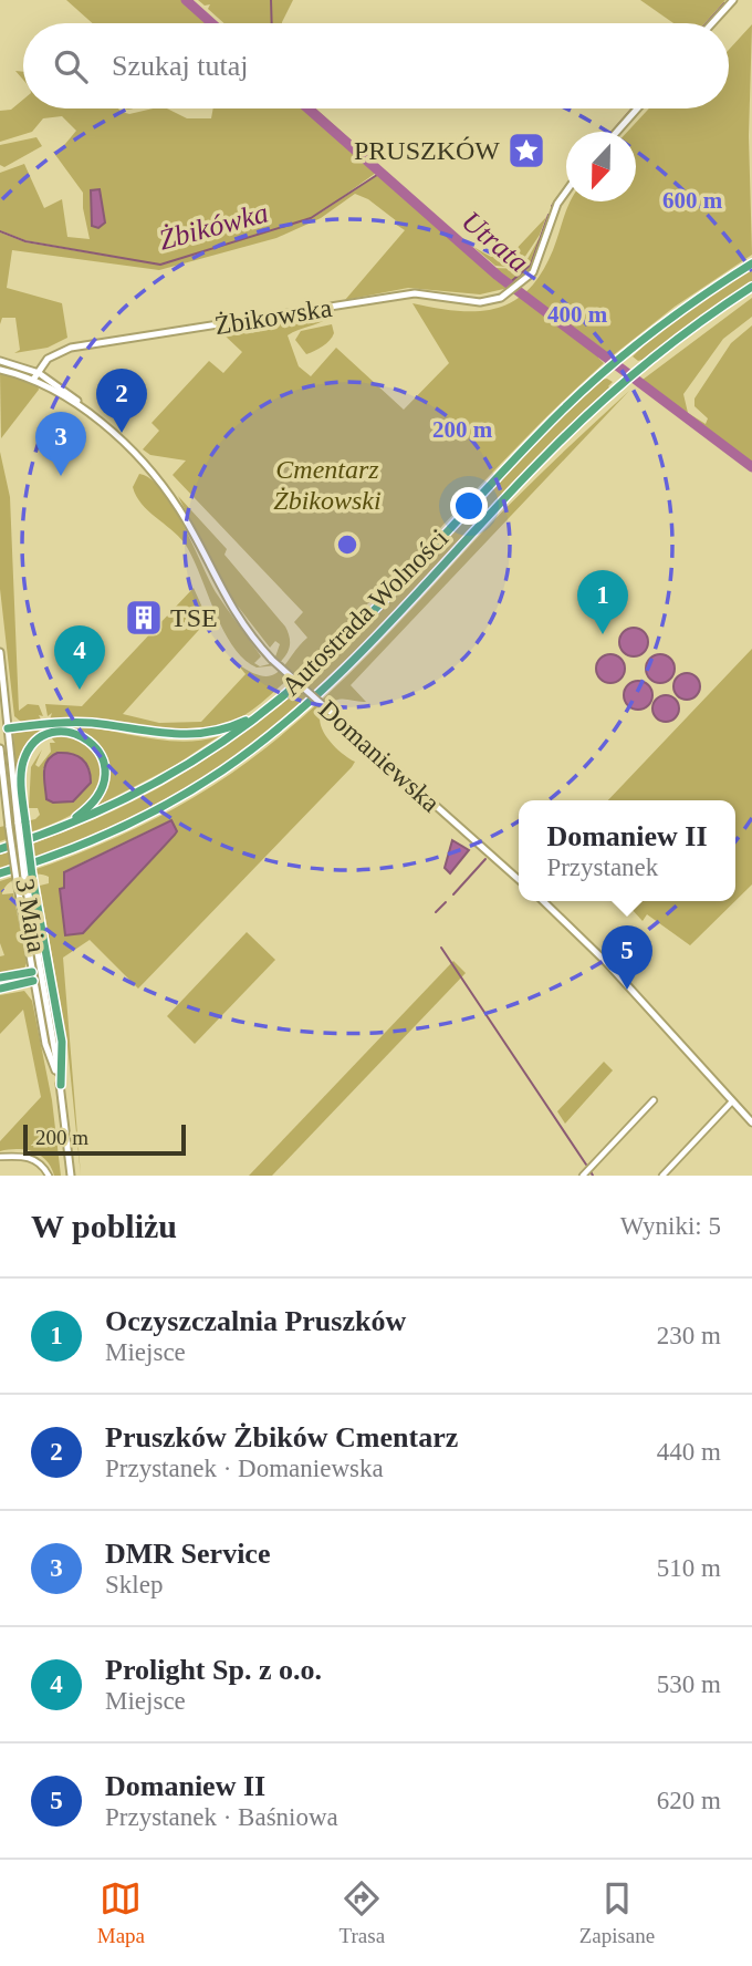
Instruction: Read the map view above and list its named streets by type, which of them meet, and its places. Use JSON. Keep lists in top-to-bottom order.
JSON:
{
  "streets": {
    "highway": ["Autostrada Wolności"],
    "main road": ["Żbikowska", "Domaniewska", "3 Maja"]
  },
  "crossings": [
    ["Żbikowska", "Domaniewska"]
  ],
  "water": ["Żbikówka", "Utrata"],
  "parks": ["Cmentarz Żbikowski"],
  "places": {
    "place": ["PRUSZKÓW"],
    "building": ["TSE"]
  },
  "scale_bar": "200 m",
  "north": "bottom",
  "page": {
    "search": "Szukaj tutaj",
    "pins": [
      "2",
      "3",
      "1",
      "4",
      "5"
    ],
    "popup": ["Domaniew II", "Przystanek"],
    "scale": "200 m",
    "heading": ["W pobliżu", "Wyniki: 5"],
    "list": [
      {
        "mark": "1",
        "name": "Oczyszczalnia Pruszków",
        "note": "Miejsce",
        "value": "230 m"
      },
      {
        "mark": "2",
        "name": "Pruszków Żbików Cmentarz",
        "note": "Przystanek · Domaniewska",
        "value": "440 m"
      },
      {
        "mark": "3",
        "name": "DMR Service",
        "note": "Sklep",
        "value": "510 m"
      },
      {
        "mark": "4",
        "name": "Prolight Sp. z o.o.",
        "note": "Miejsce",
        "value": "530 m"
      },
      {
        "mark": "5",
        "name": "Domaniew II",
        "note": "Przystanek · Baśniowa",
        "value": "620 m"
      }
    ],
    "nav": ["Mapa", "Trasa", "Zapisane"]
  },
  "rings": ["600 m", "400 m", "200 m"]
}
